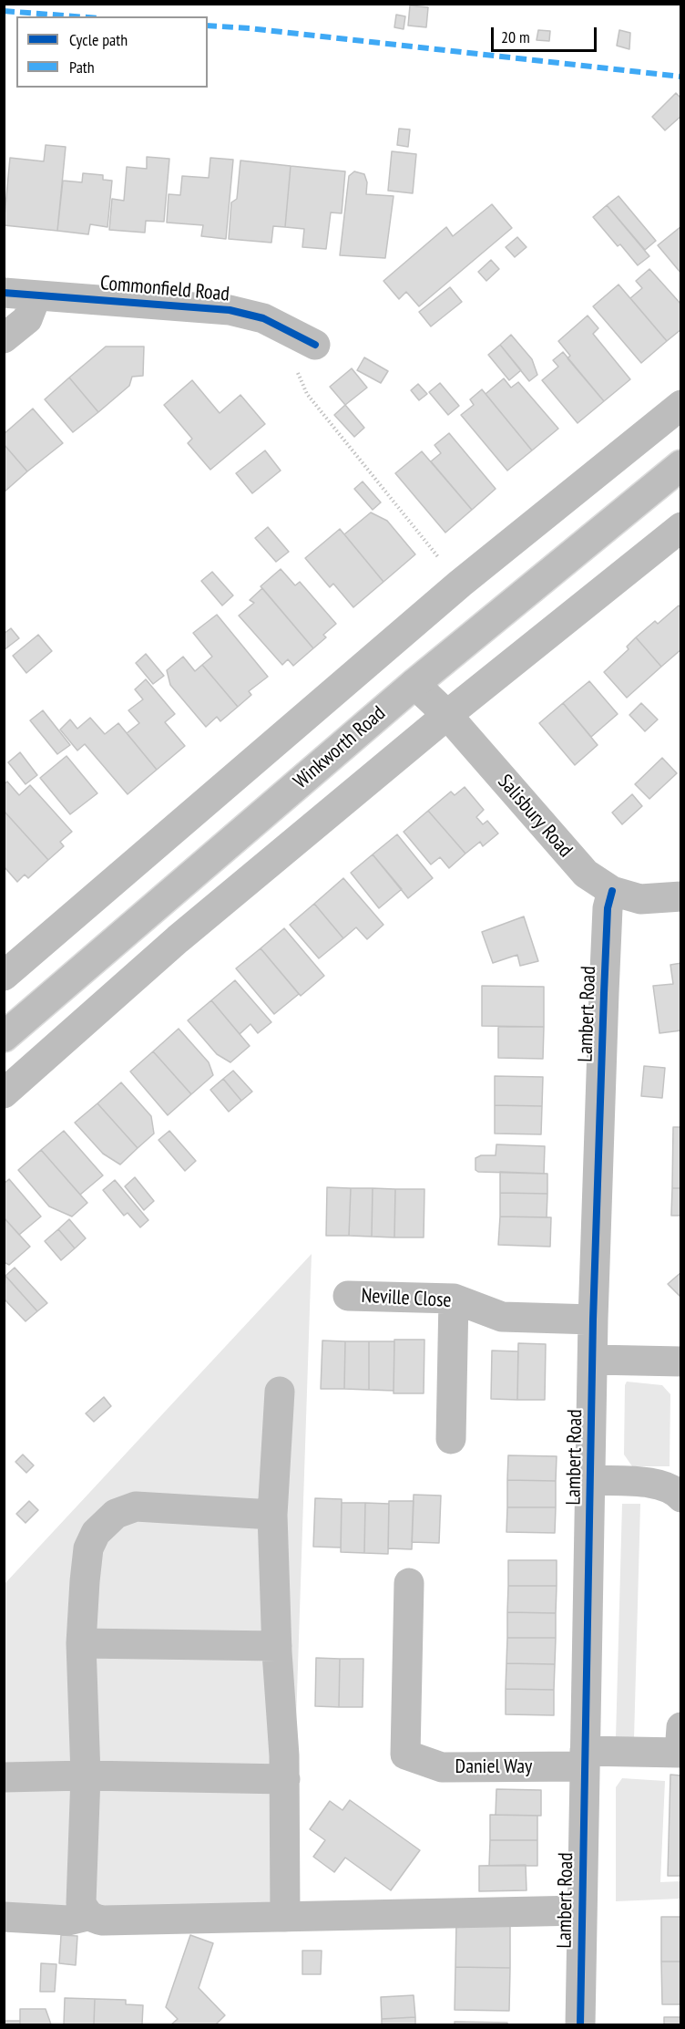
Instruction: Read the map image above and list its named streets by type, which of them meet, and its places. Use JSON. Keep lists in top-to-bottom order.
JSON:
{
  "streets": {
    "street": [
      "Commonfield Road",
      "Winkworth Road",
      "Salisbury Road",
      "Lambert Road",
      "Neville Close",
      "Daniel Way"
    ]
  },
  "crossings": [
    ["Winkworth Road", "Salisbury Road"],
    ["Salisbury Road", "Lambert Road"],
    ["Lambert Road", "Neville Close"],
    ["Lambert Road", "Daniel Way"]
  ],
  "legend": ["Cycle path", "Path"],
  "scale_bar": "20 m"
}
